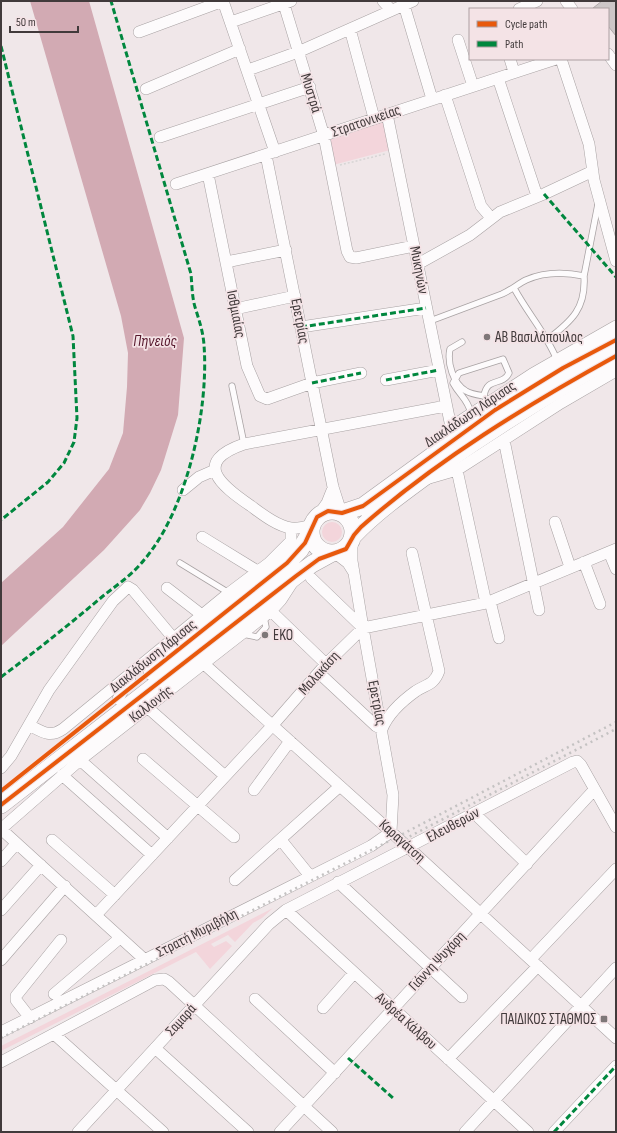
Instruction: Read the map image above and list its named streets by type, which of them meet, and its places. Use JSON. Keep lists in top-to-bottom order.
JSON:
{
  "streets": {
    "main road": ["Διακλάδωση Λάρισας"],
    "street": [
      "Μυστρά",
      "Στρατονικείας",
      "Μυκηνών",
      "Ισθμιαίας",
      "Ερετρίας",
      "Μαλακάση",
      "Καλλoνής",
      "Ελευθερών",
      "Καραγάτση",
      "Στρατή Μυριβήλη",
      "Γιάννη Ψυχάρη",
      "Σαμαρά",
      "Ανδρέα Κάλβου"
    ]
  },
  "crossings": [
    ["Μυστρά", "Στρατονικείας"],
    ["Μυστρά", "Μυκηνών"],
    ["Στρατονικείας", "Μυκηνών"],
    ["Στρατονικείας", "Ισθμιαίας"],
    ["Στρατονικείας", "Ερετρίας"],
    ["Ισθμιαίας", "Ερετρίας"],
    ["Ερετρίας", "Διακλάδωση Λάρισας"],
    ["Ερετρίας", "Μαλακάση"],
    ["Ερετρίας", "Καραγάτση"],
    ["Ερετρίας", "Στρατή Μυριβήλη"],
    ["Διακλάδωση Λάρισας", "Καλλoνής"],
    ["Μαλακάση", "Καραγάτση"],
    ["Καλλoνής", "Καραγάτση"],
    ["Ελευθερών", "Καραγάτση"],
    ["Ελευθερών", "Γιάννη Ψυχάρη"],
    ["Ελευθερών", "Σαμαρά"],
    ["Ελευθερών", "Ανδρέα Κάλβου"],
    ["Καραγάτση", "Στρατή Μυριβήλη"],
    ["Καραγάτση", "Γιάννη Ψυχάρη"],
    ["Γιάννη Ψυχάρη", "Ανδρέα Κάλβου"],
    ["Σαμαρά", "Ανδρέα Κάλβου"]
  ],
  "water": ["Πηνειός"],
  "places": {
    "other": ["ΑΒ Βασιλόπουλος", "EKO"],
    "transit": ["ΠΑΙΔΙΚΟΣ ΣΤΑΘΜΟΣ"]
  },
  "legend": ["Cycle path", "Path"],
  "scale_bar": "50 m"
}
